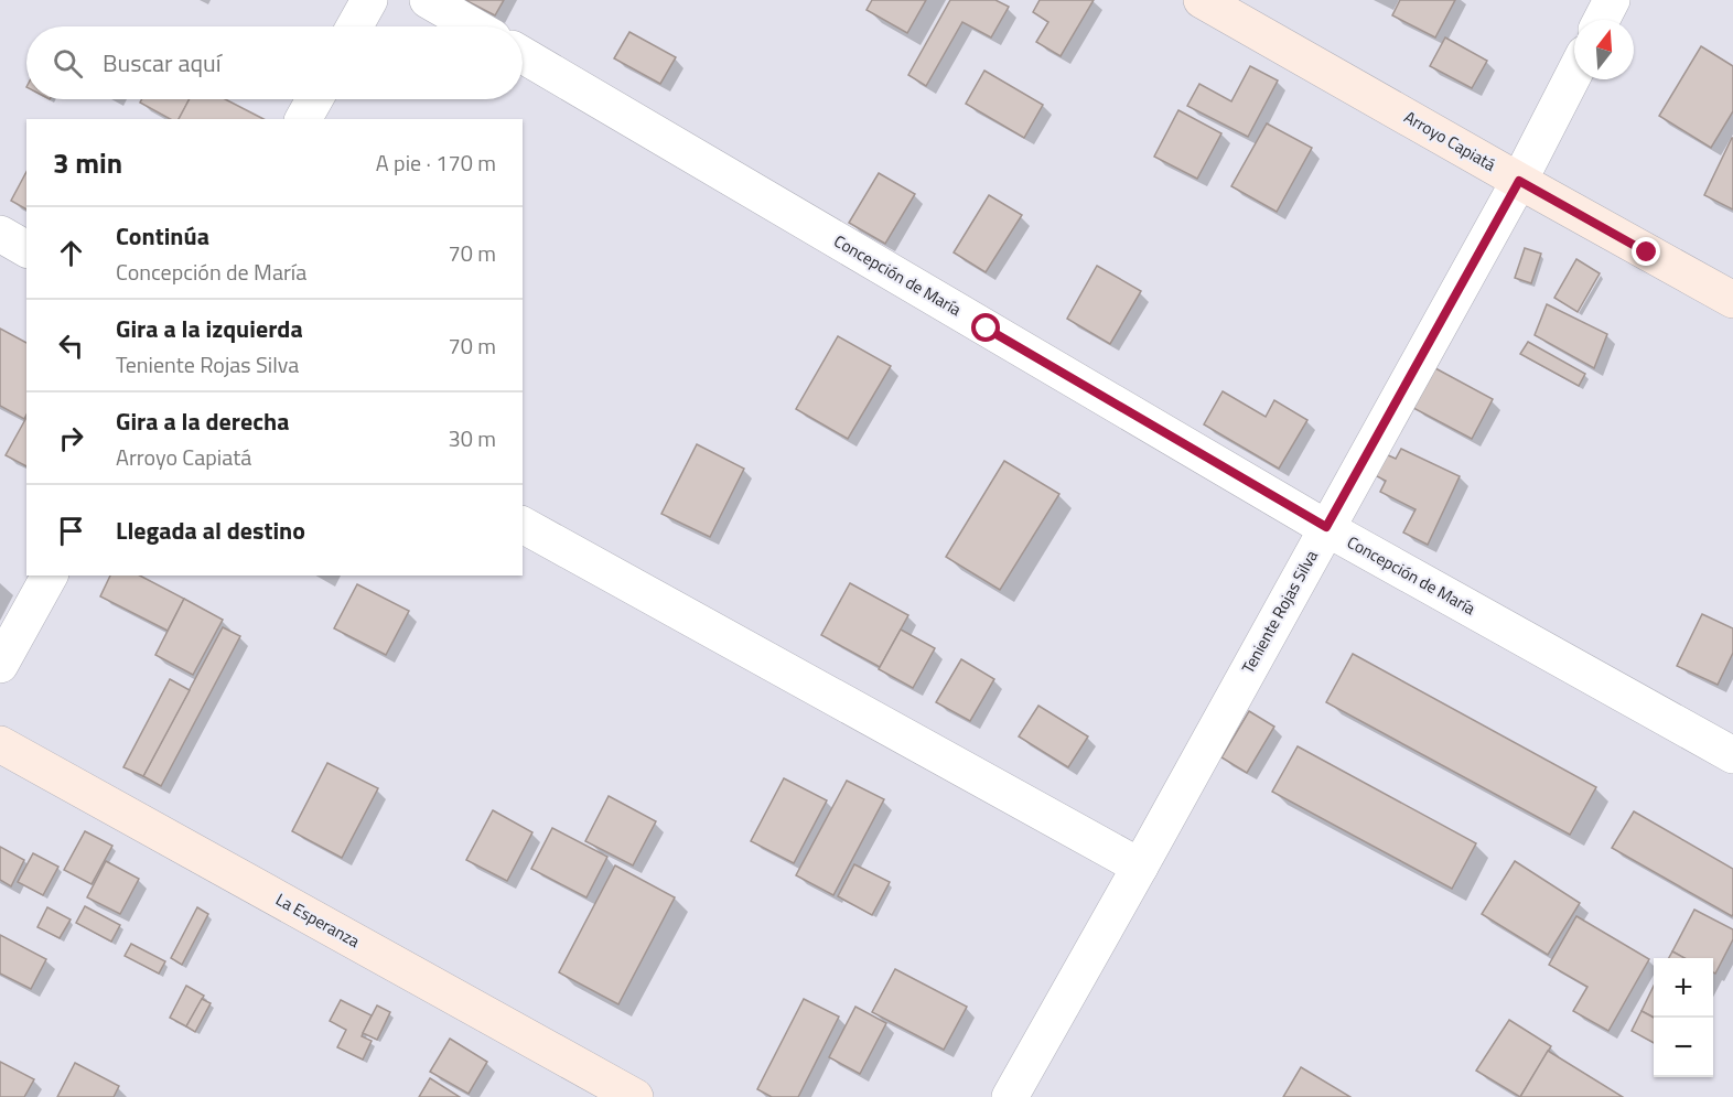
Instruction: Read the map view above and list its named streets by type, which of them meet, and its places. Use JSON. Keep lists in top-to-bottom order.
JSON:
{
  "streets": {
    "street": [
      "Arroyo Capiatá",
      "Concepción de María",
      "Teniente Rojas Silva",
      "La Esperanza"
    ]
  },
  "crossings": [
    ["Arroyo Capiatá", "Teniente Rojas Silva"],
    ["Concepción de María", "Teniente Rojas Silva"]
  ],
  "north": "top",
  "page": {
    "search": "Buscar aquí",
    "heading": ["3 min", "A pie · 170 m"],
    "list": [
      ["Continúa", "Concepción de María", "70 m"],
      ["Gira a la izquierda", "Teniente Rojas Silva", "70 m"],
      ["Gira a la derecha", "Arroyo Capiatá", "30 m"],
      "Llegada al destino"
    ],
    "map_buttons": ["+", "−"]
  }
}
